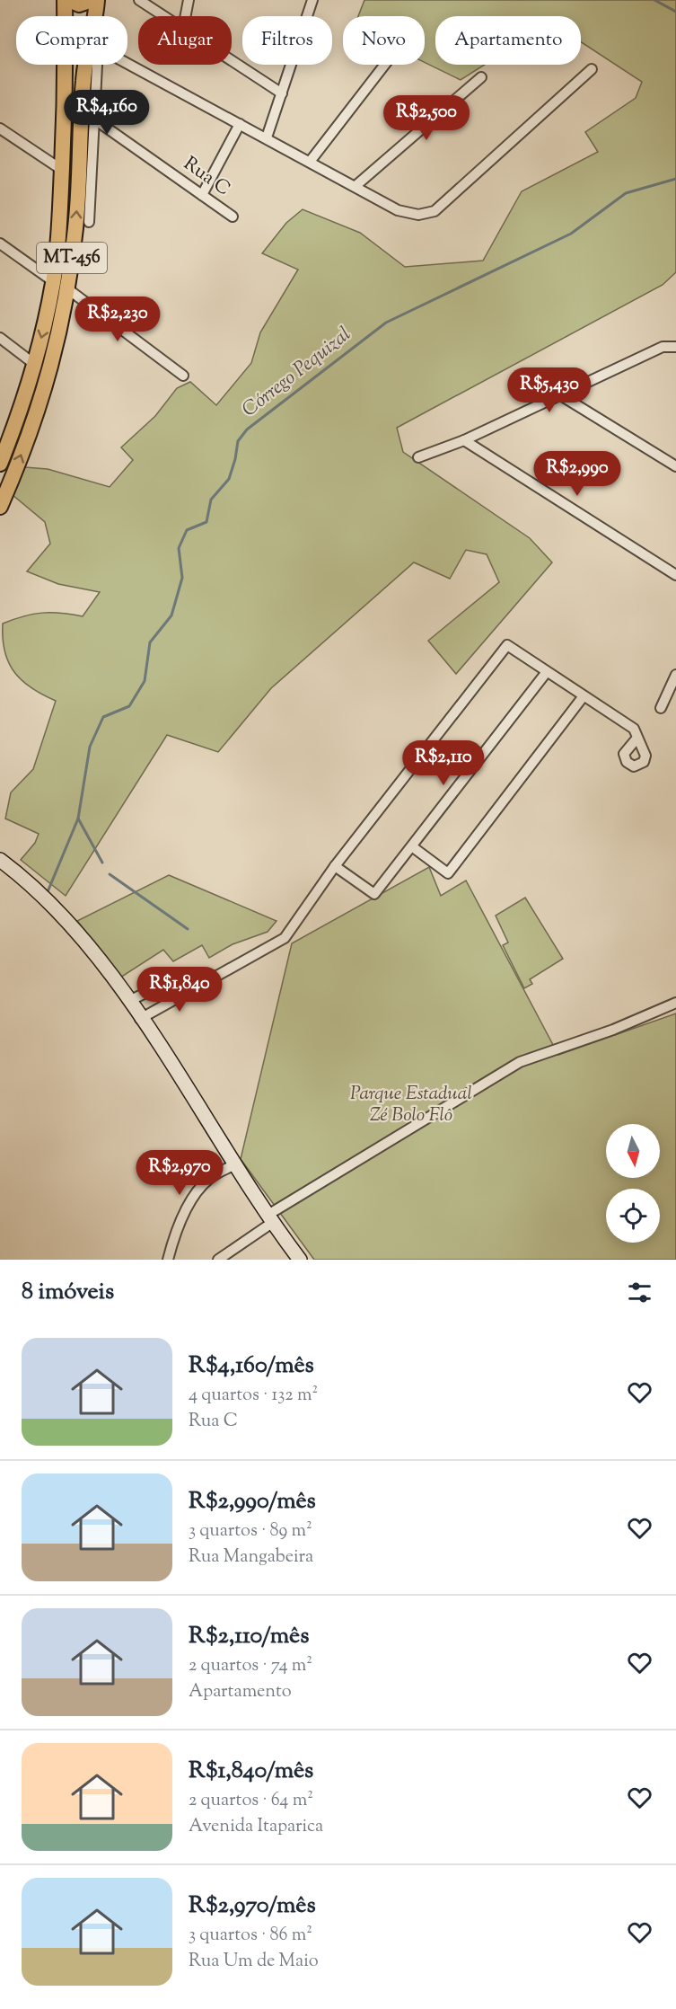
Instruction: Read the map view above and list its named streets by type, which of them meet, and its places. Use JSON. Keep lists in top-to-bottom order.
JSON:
{
  "streets": {
    "main road": ["MT-456"],
    "street": ["Rua C"]
  },
  "crossings": [
    ["Rua C", "MT-456"]
  ],
  "water": ["Córrego Pequizal"],
  "parks": ["Parque Estadual Zé Bolo Flô"],
  "north": "bottom",
  "page": {
    "chip": [
      "Comprar",
      "Alugar",
      "Filtros",
      "Novo",
      "Apartamento"
    ],
    "price": [
      "R$4,160",
      "R$2,500",
      "R$2,230",
      "R$5,430",
      "R$2,990",
      "R$2,110",
      "R$1,840",
      "R$2,970"
    ],
    "heading": "8 imóveis",
    "list": [
      {
        "name": "R$4,160/mês",
        "note": "4 quartos · 132 m² · Rua C"
      },
      {
        "name": "R$2,990/mês",
        "note": "3 quartos · 89 m² · Rua Mangabeira"
      },
      {
        "name": "R$2,110/mês",
        "note": "2 quartos · 74 m² · Apartamento"
      },
      {
        "name": "R$1,840/mês",
        "note": "2 quartos · 64 m² · Avenida Itaparica"
      },
      {
        "name": "R$2,970/mês",
        "note": "3 quartos · 86 m² · Rua Um de Maio"
      }
    ]
  }
}
